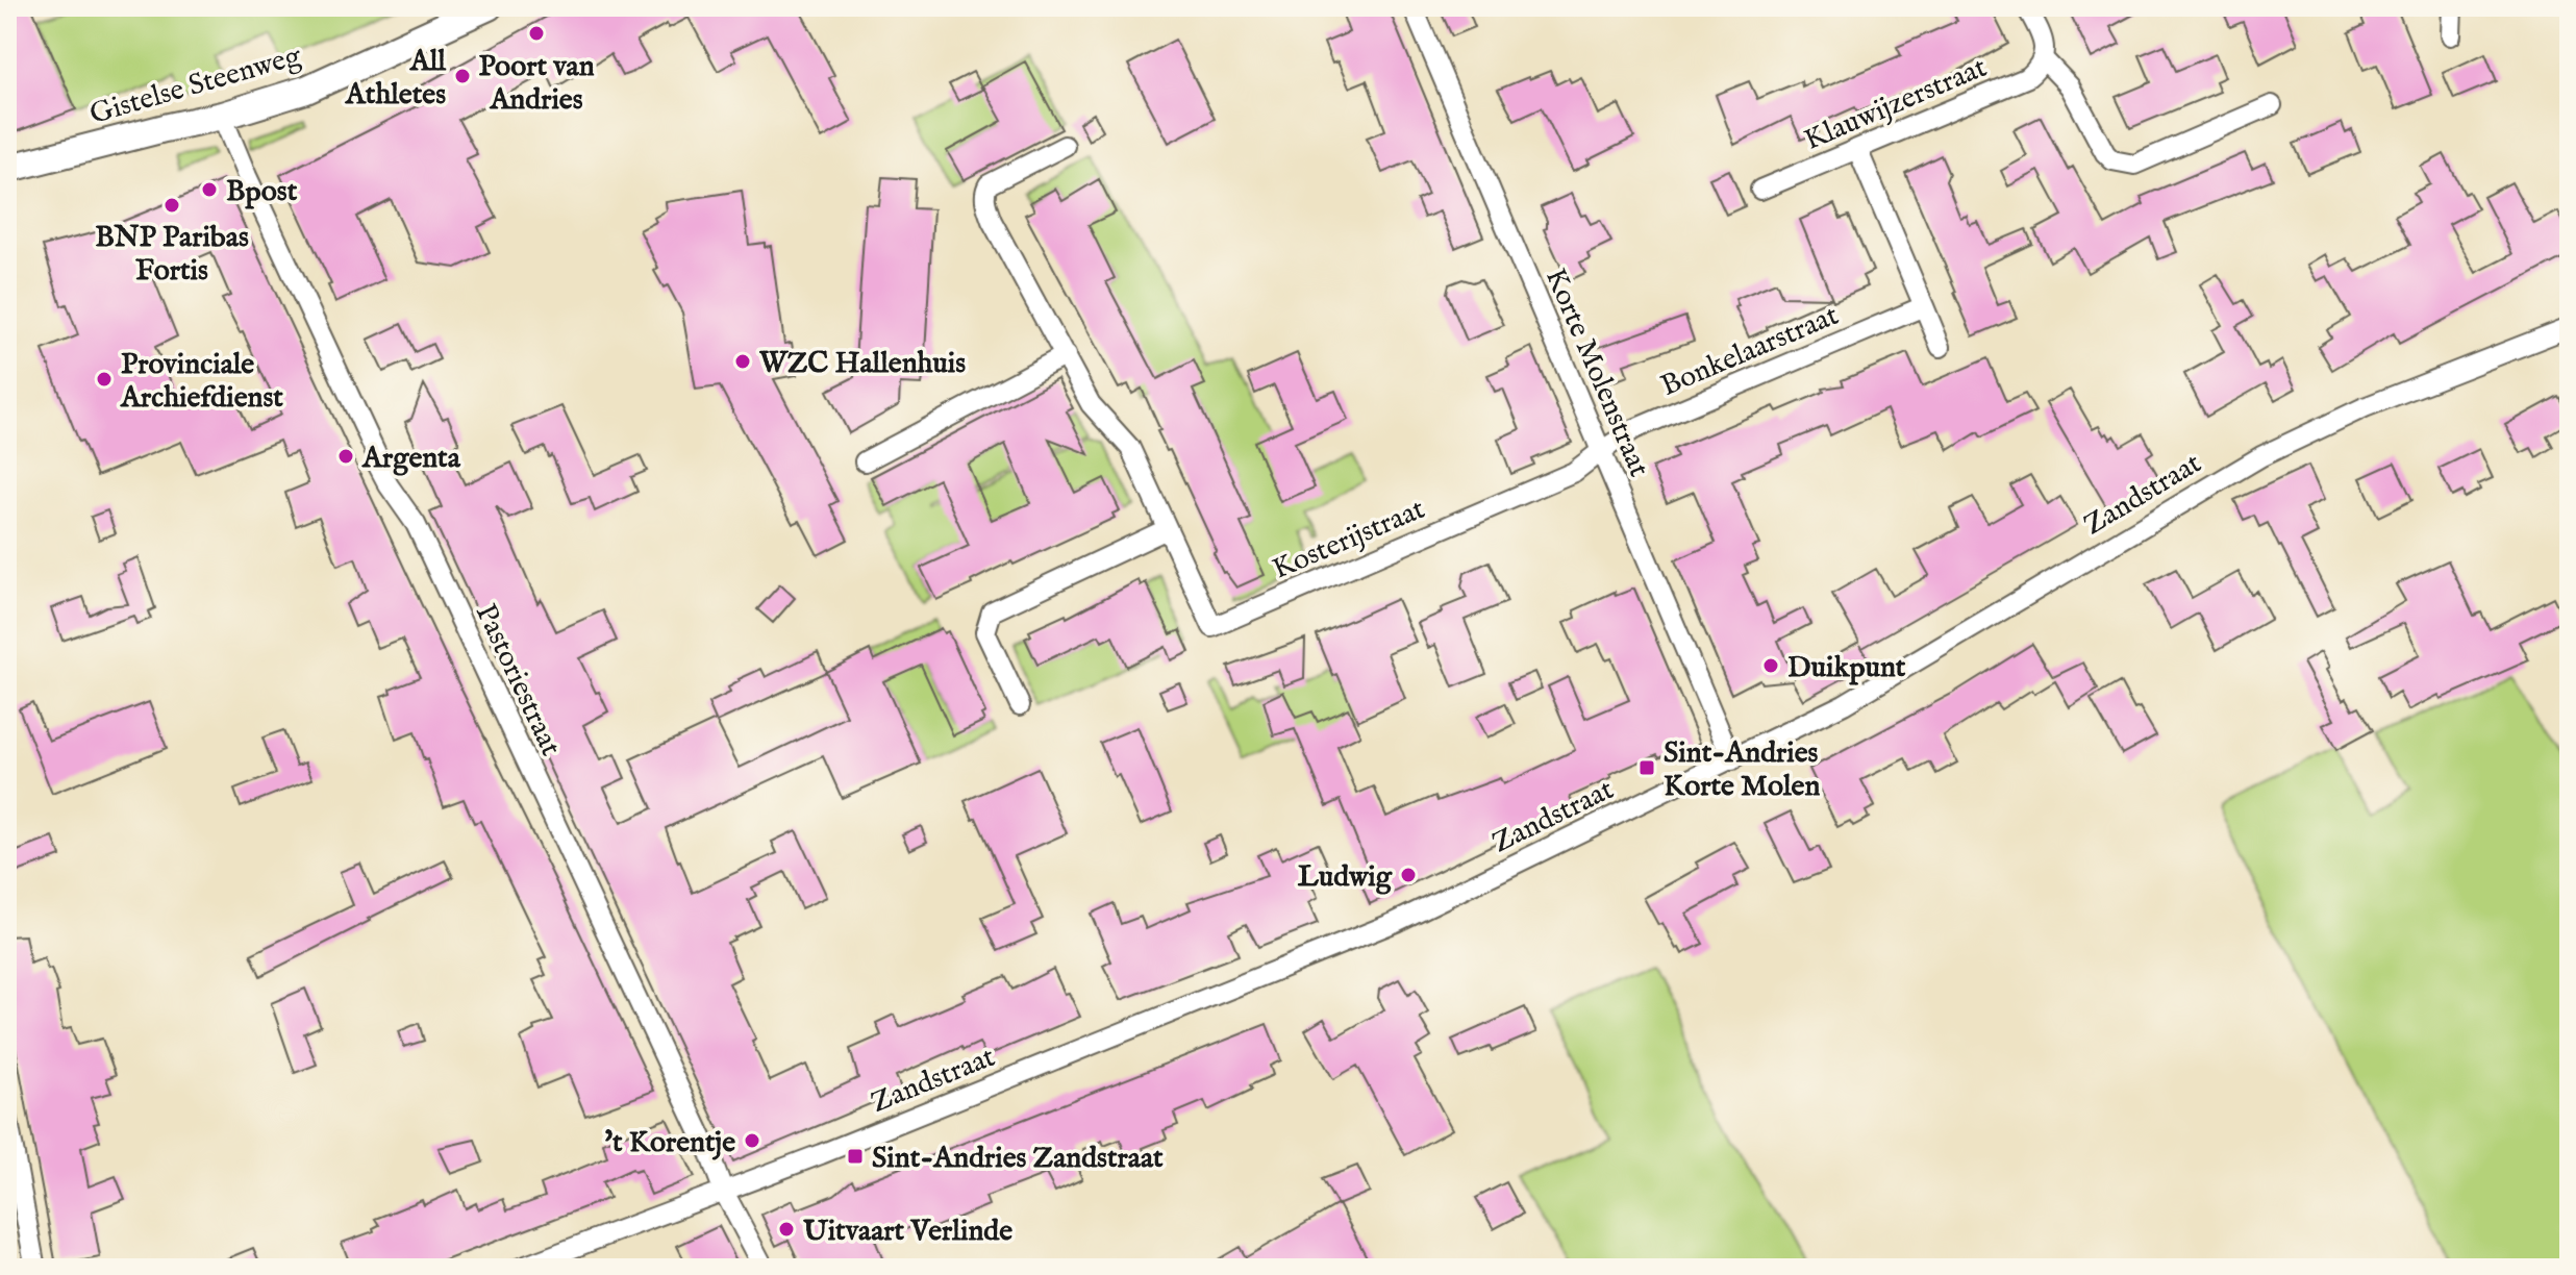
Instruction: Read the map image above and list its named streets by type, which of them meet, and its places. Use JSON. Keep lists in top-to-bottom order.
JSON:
{
  "streets": {
    "main road": ["Gistelse Steenweg"],
    "street": [
      "Klauwijzerstraat",
      "Bonkelaarstraat",
      "Korte Molenstraat",
      "Zandstraat",
      "Kosterijstraat",
      "Pastoriestraat"
    ]
  },
  "crossings": [
    ["Gistelse Steenweg", "Pastoriestraat"],
    ["Bonkelaarstraat", "Korte Molenstraat"],
    ["Bonkelaarstraat", "Kosterijstraat"],
    ["Korte Molenstraat", "Zandstraat"],
    ["Korte Molenstraat", "Kosterijstraat"],
    ["Zandstraat", "Pastoriestraat"]
  ],
  "places": {
    "other": [
      "Poort van Andries",
      "All Athletes",
      "Bpost",
      "BNP Paribas Fortis",
      "WZC Hallenhuis",
      "Provinciale Archiefdienst",
      "Argenta",
      "Duikpunt",
      "Ludwig",
      "'t Korentje",
      "Uitvaart Verlinde"
    ],
    "transit": ["Sint-Andries Korte Molen", "Sint-Andries Zandstraat"]
  }
}
